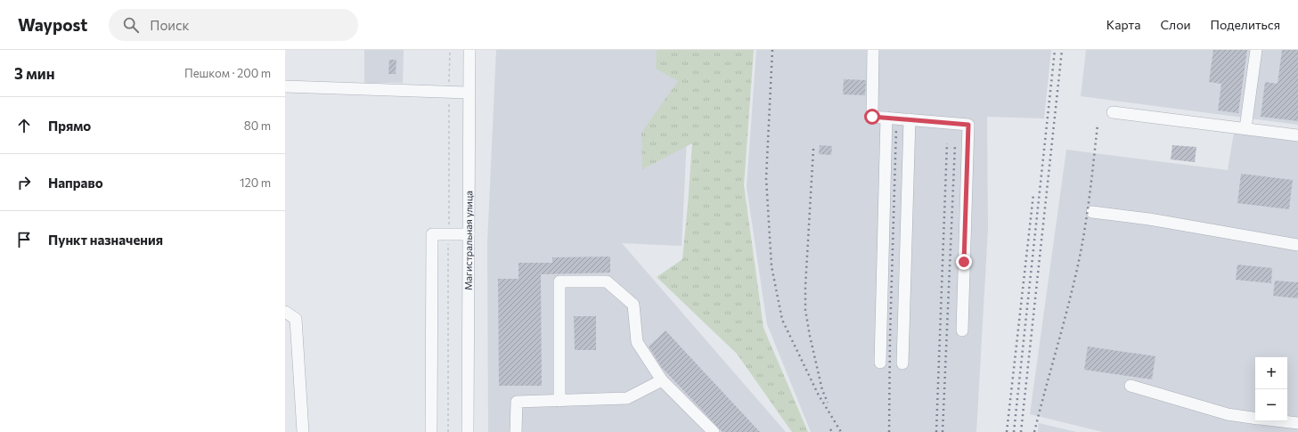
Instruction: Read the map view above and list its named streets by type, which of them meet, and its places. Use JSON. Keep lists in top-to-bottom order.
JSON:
{
  "streets": {
    "street": ["Магистральная улица"]
  },
  "page": {
    "header": "Waypost",
    "search": "Поиск",
    "nav": ["Карта", "Слои", "Поделиться"],
    "heading": ["3 мин", "Пешком · 200 m"],
    "list": [
      ["Прямо", "80 m"],
      ["Направо", "120 m"],
      "Пункт назначения"
    ],
    "map_buttons": ["+", "−"]
  }
}
